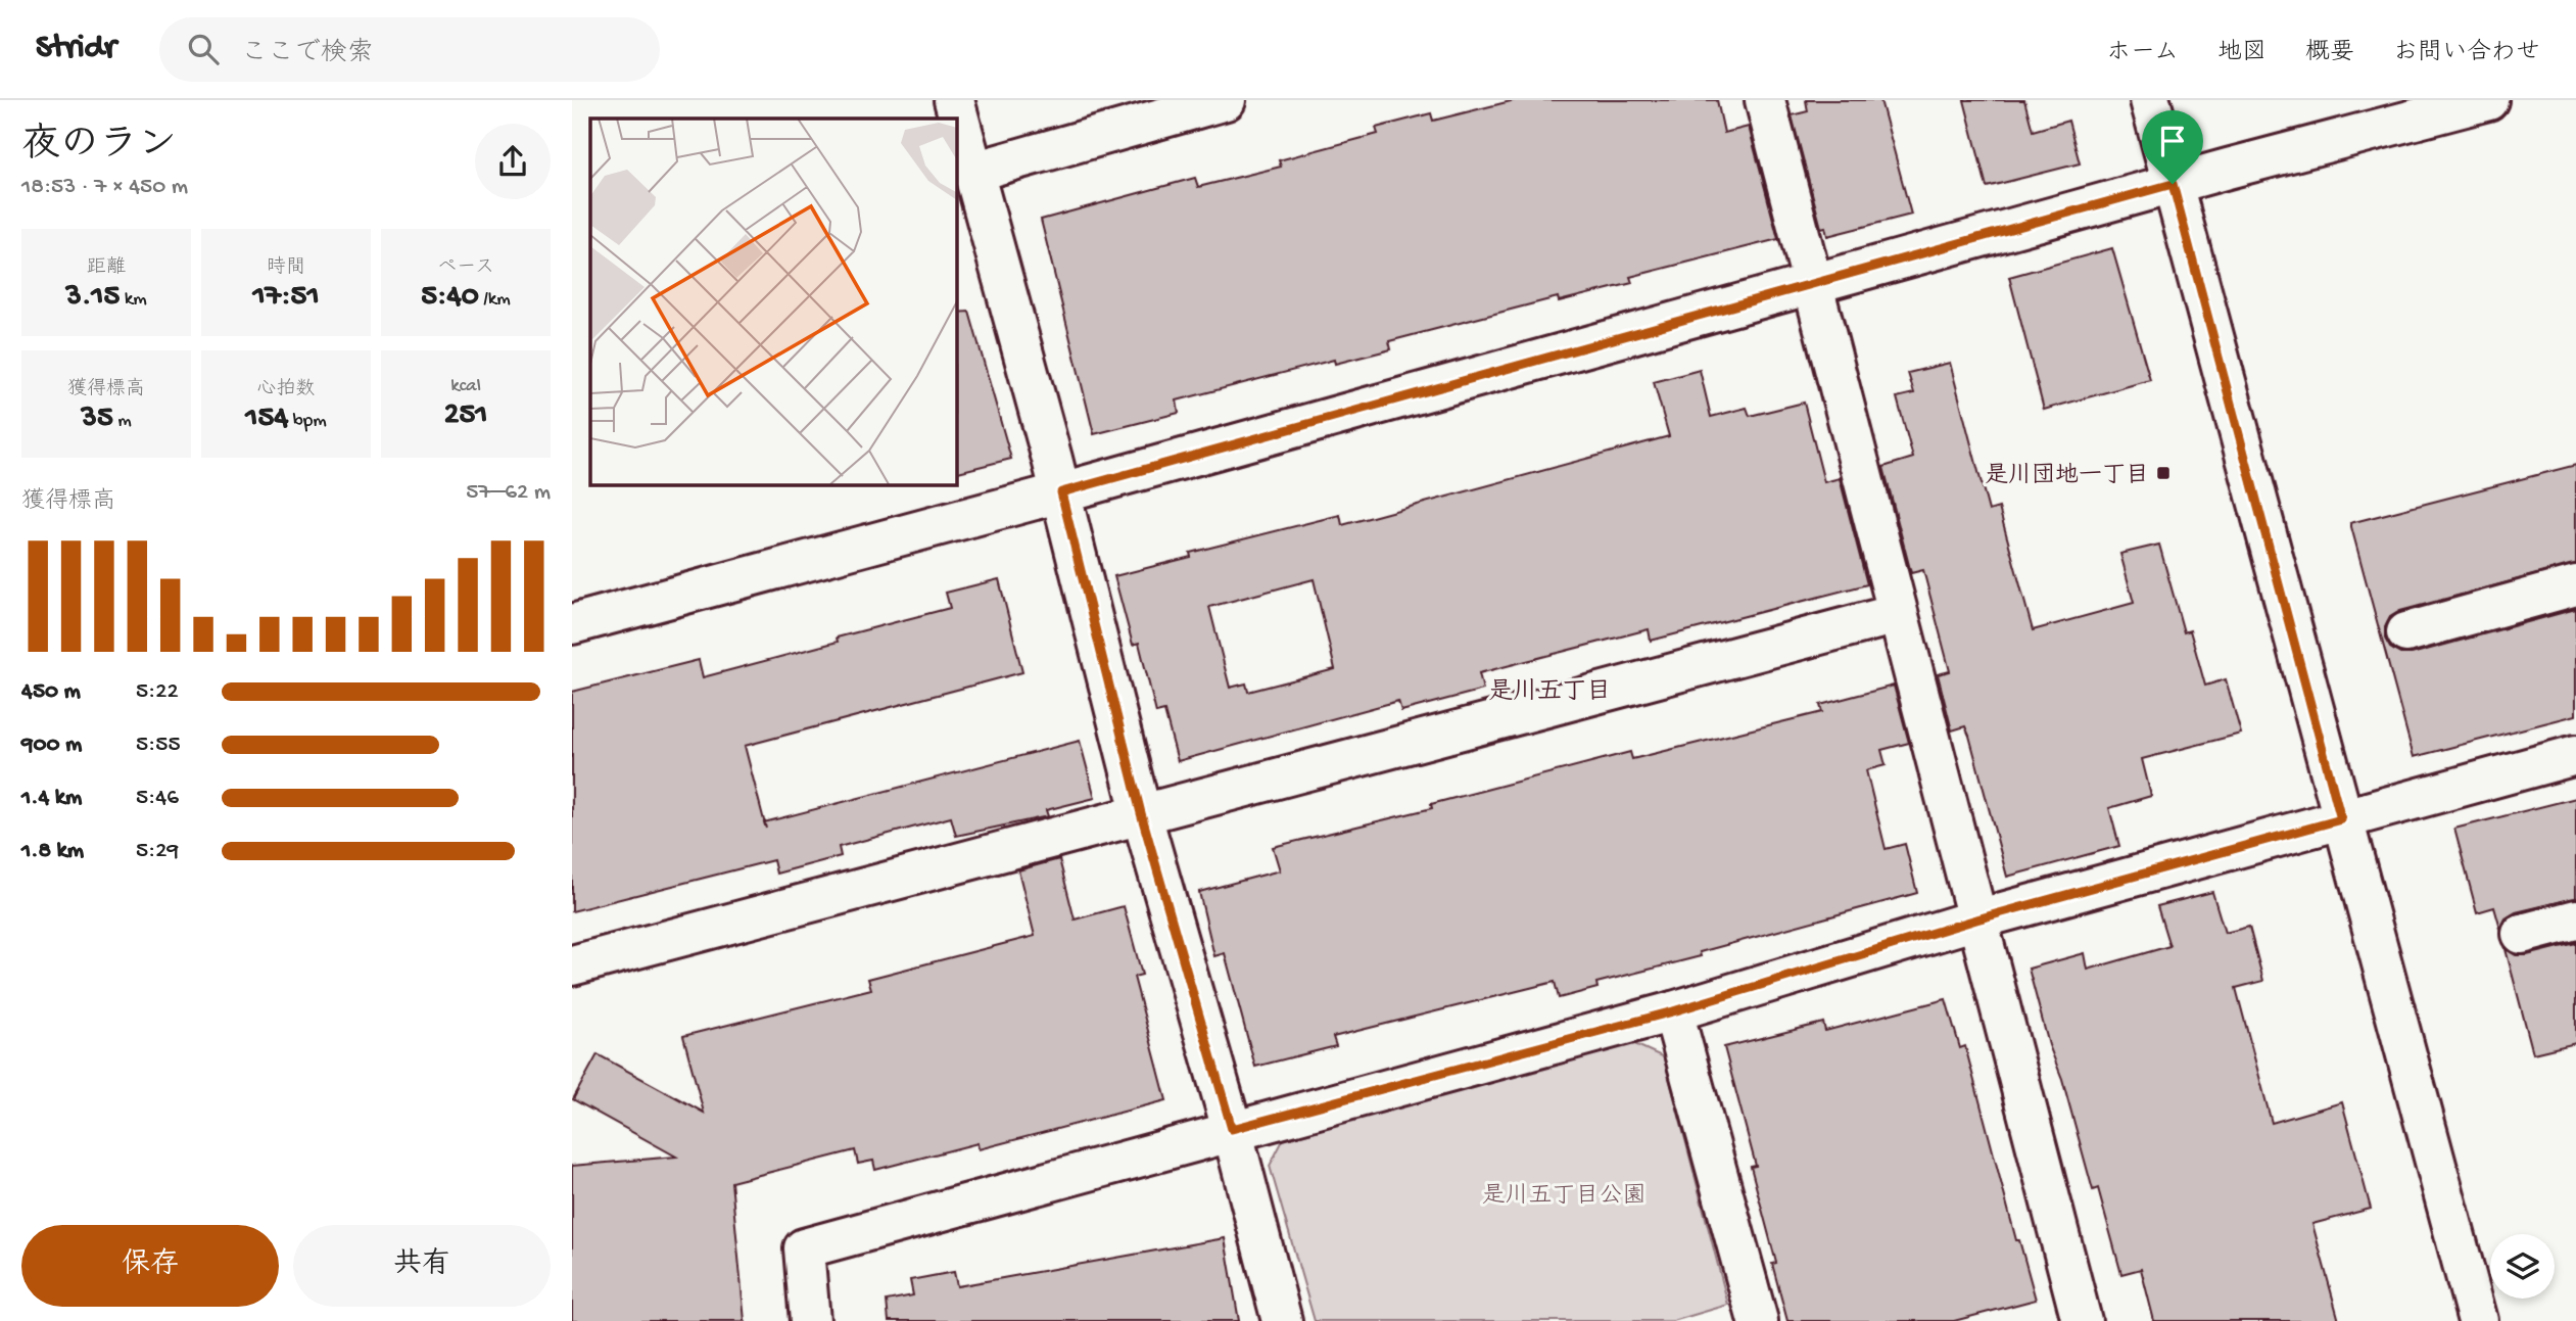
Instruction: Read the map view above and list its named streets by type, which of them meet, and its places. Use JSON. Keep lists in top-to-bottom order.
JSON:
{
  "districts": ["是川五丁目"],
  "parks": ["是川五丁目公園"],
  "places": {
    "transit": ["是川団地一丁目"]
  },
  "page": {
    "header": "Stridr",
    "search": "ここで検索",
    "nav": [
      "ホーム",
      "地図",
      "概要",
      "お問い合わせ"
    ],
    "heading": ["夜のラン", "18:53 · 7 × 450 m"],
    "stats": [
      ["距離", "3.15 km"],
      ["時間", "17:51"],
      ["ペース", "5:40 /km"],
      ["獲得標高", "35 m"],
      ["心拍数", "154 bpm"],
      ["kcal", "251"]
    ],
    "chart": ["獲得標高", "57–62 m"],
    "list": [
      {
        "name": "450 m",
        "note": "5:22"
      },
      {
        "name": "900 m",
        "note": "5:55"
      },
      {
        "name": "1.4 km",
        "note": "5:46"
      },
      {
        "name": "1.8 km",
        "note": "5:29"
      }
    ],
    "buttons": ["保存", "共有"]
  }
}
